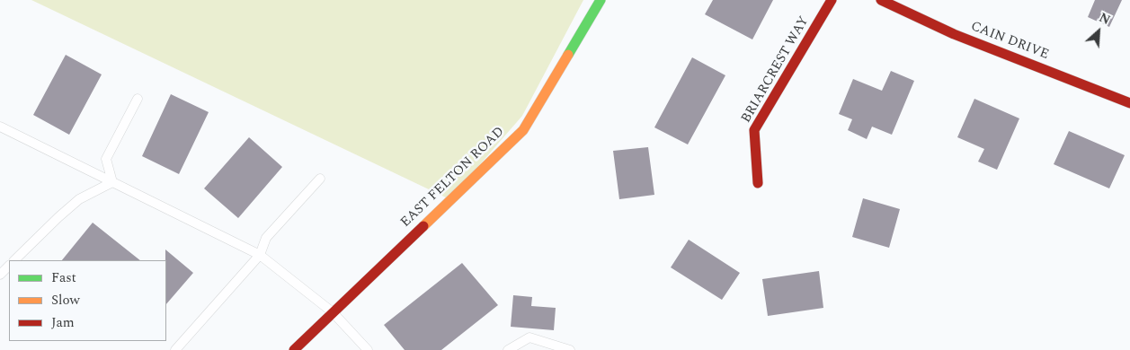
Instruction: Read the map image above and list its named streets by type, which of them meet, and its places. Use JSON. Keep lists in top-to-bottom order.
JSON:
{
  "streets": {
    "street": ["CAIN DRIVE", "BRIARCREST WAY", "EAST FELTON ROAD"]
  },
  "legend": ["Fast", "Slow", "Jam"],
  "north": "top right"
}
